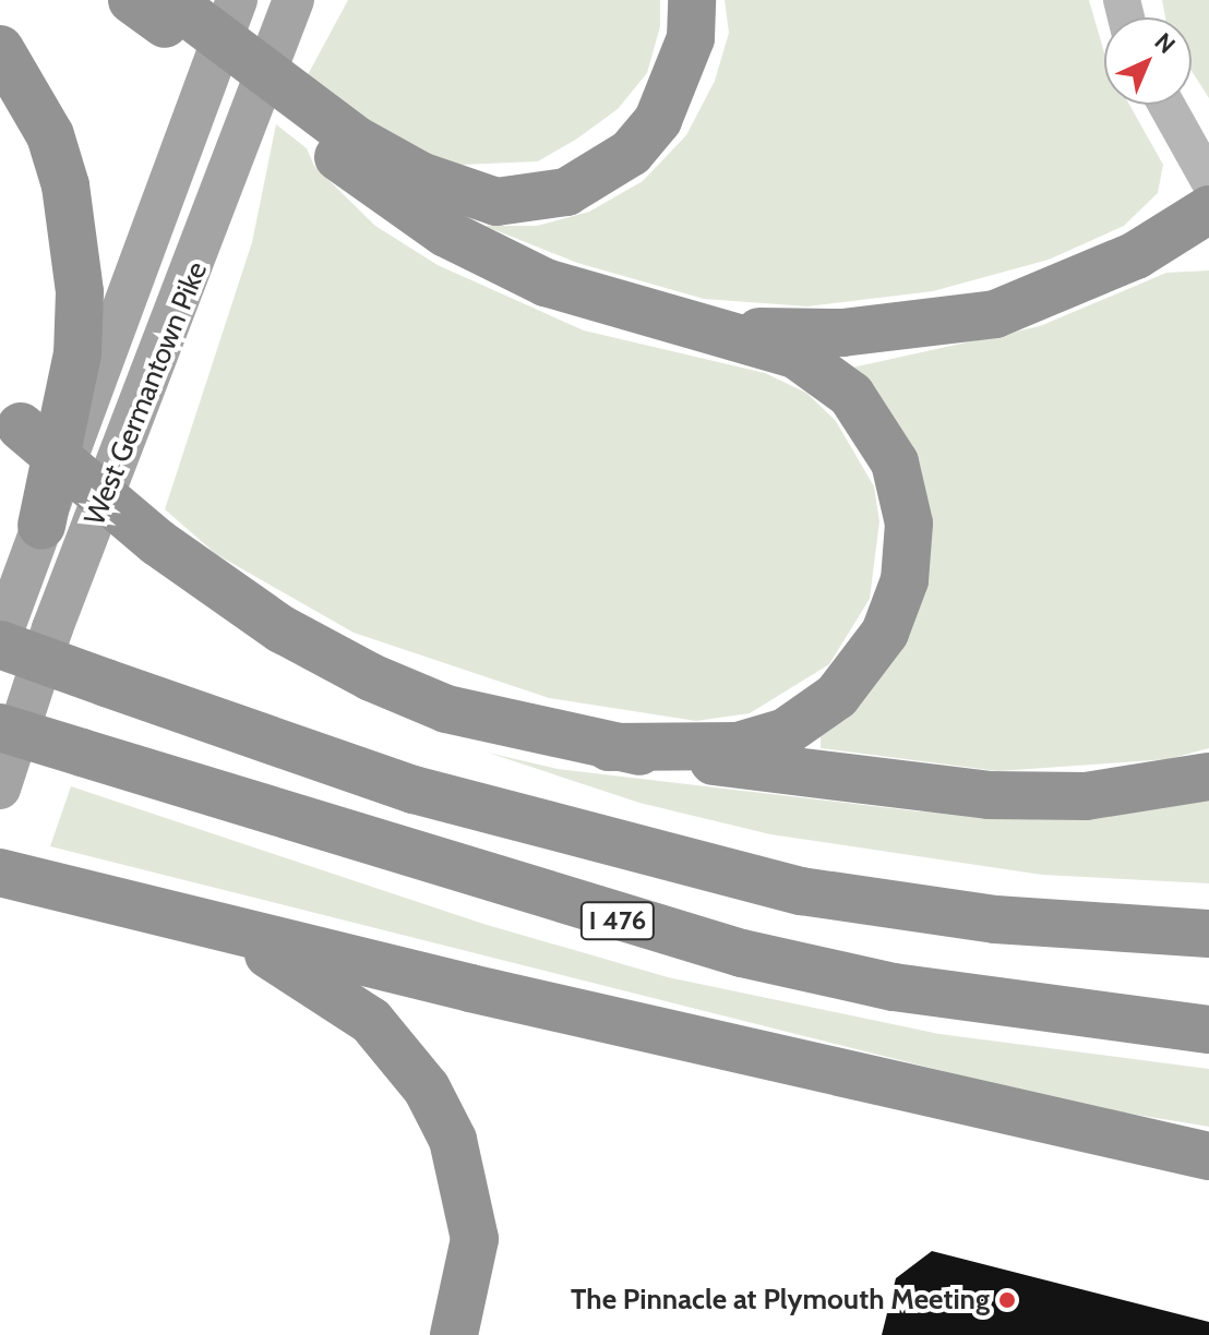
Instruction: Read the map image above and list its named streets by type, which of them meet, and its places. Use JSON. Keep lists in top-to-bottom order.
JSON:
{
  "streets": {
    "highway": ["I 476"],
    "main road": ["West Germantown Pike"]
  },
  "crossings": [
    ["West Germantown Pike", "I 476"]
  ],
  "places": ["The Pinnacle at Plymouth Meeting"],
  "north": "top right"
}
